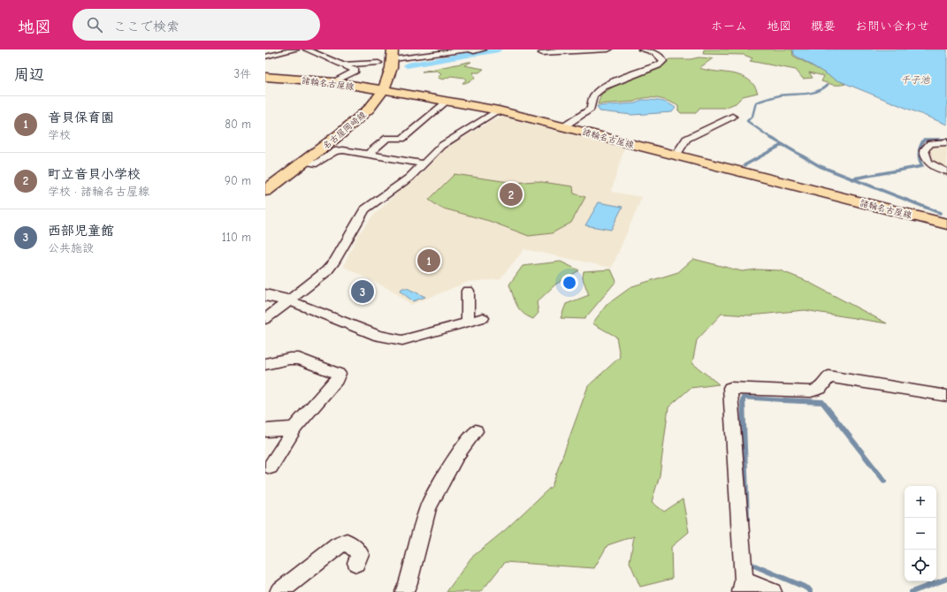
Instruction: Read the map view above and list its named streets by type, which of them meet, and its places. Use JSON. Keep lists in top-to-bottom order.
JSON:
{
  "streets": {
    "main road": ["諸輪名古屋線", "名古屋岡崎線"]
  },
  "crossings": [
    ["諸輪名古屋線", "名古屋岡崎線"]
  ],
  "water": ["千子池"],
  "page": {
    "header": "地図",
    "search": "ここで検索",
    "nav": [
      "ホーム",
      "地図",
      "概要",
      "お問い合わせ"
    ],
    "heading": ["周辺", "3件"],
    "list": [
      {
        "mark": "1",
        "name": "音貝保育園",
        "note": "学校",
        "value": "80 m"
      },
      {
        "mark": "2",
        "name": "町立音貝小学校",
        "note": "学校 · 諸輪名古屋線",
        "value": "90 m"
      },
      {
        "mark": "3",
        "name": "西部児童館",
        "note": "公共施設",
        "value": "110 m"
      }
    ],
    "pins": ["2", "1", "3"],
    "map_buttons": ["+", "−"]
  }
}
